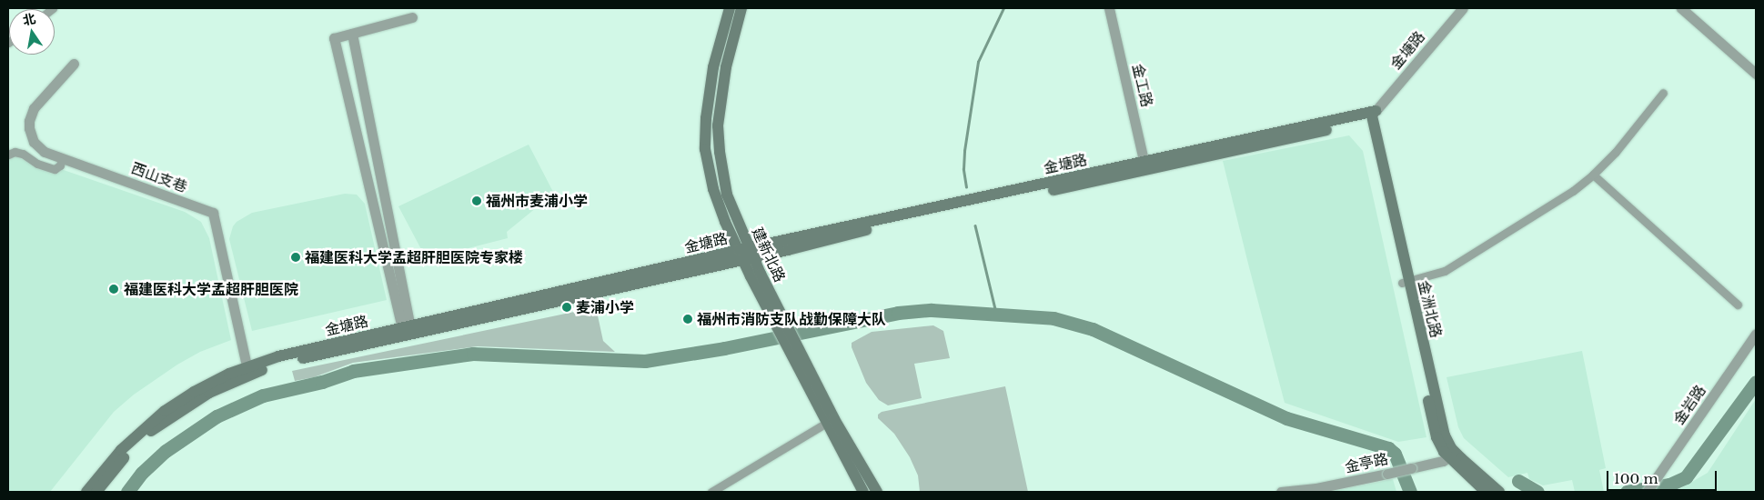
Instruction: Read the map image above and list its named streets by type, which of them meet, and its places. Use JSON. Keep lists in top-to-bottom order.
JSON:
{
  "streets": {
    "main road": ["金塘路", "建新北路", "金洲北路"],
    "street": [
      "金工路",
      "西山支巷",
      "金岩路",
      "金亭路"
    ]
  },
  "crossings": [
    ["金塘路", "金工路"],
    ["金塘路", "西山支巷"],
    ["金塘路", "建新北路"],
    ["金塘路", "金洲北路"],
    ["金洲北路", "金亭路"]
  ],
  "places": [
    "福州市麦浦小学",
    "福建医科大学孟超肝胆医院专家楼",
    "福建医科大学孟超肝胆医院",
    "麦浦小学",
    "福州市消防支队战勤保障大队"
  ],
  "scale_bar": "100 m",
  "north": "top"
}
